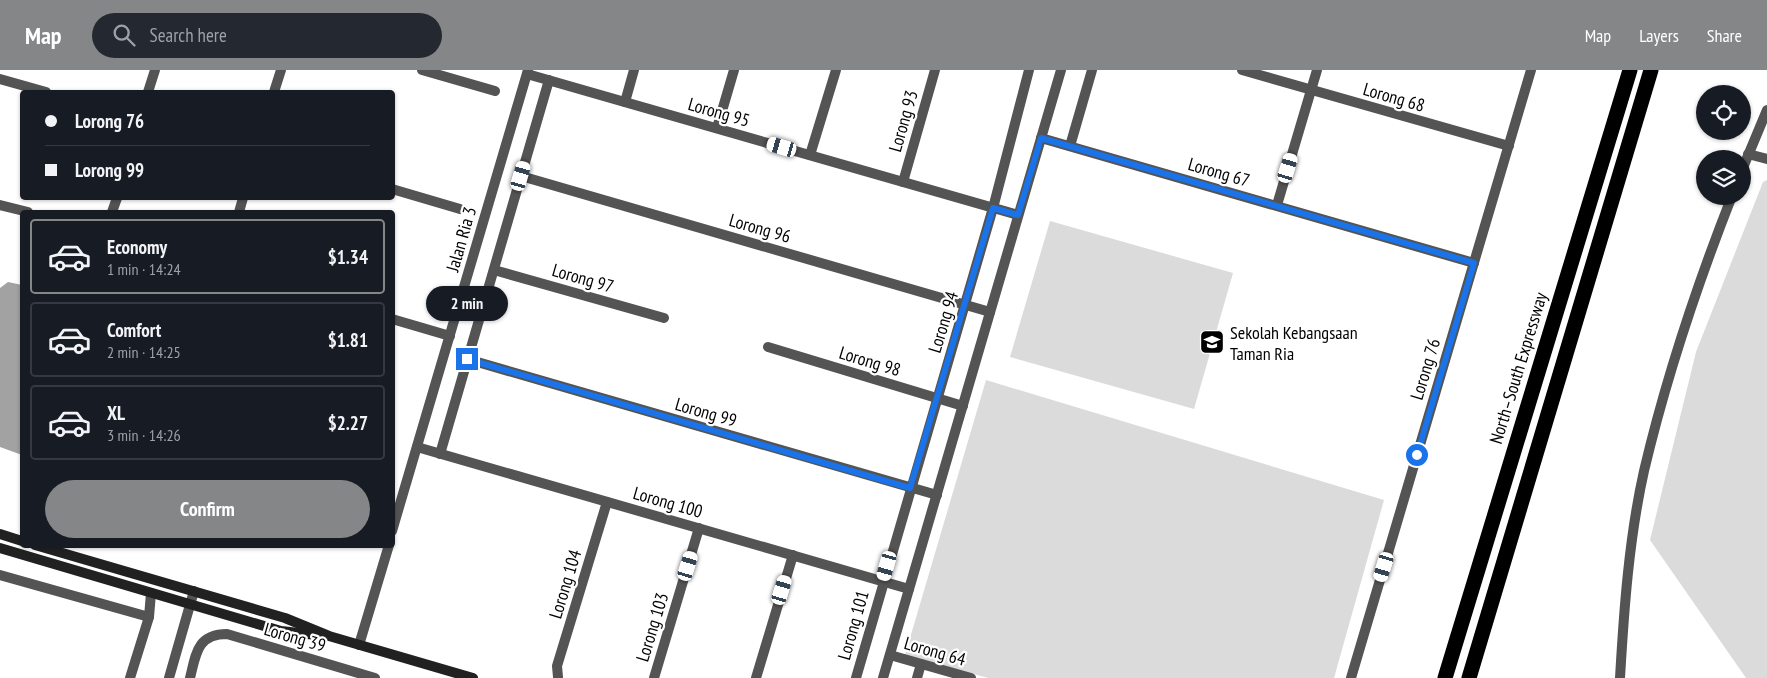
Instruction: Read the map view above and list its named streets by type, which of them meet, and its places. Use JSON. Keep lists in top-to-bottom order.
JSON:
{
  "streets": {
    "highway": ["North–South Expressway"],
    "street": [
      "Lorong 68",
      "Lorong 95",
      "Lorong 93",
      "Lorong 67",
      "Lorong 96",
      "Jalan Ria 3",
      "Lorong 97",
      "Lorong 94",
      "Lorong 98",
      "Lorong 76",
      "Lorong 99",
      "Lorong 100",
      "Lorong 104",
      "Lorong 101",
      "Lorong 103",
      "Lorong 39",
      "Lorong 64"
    ]
  },
  "crossings": [
    ["Lorong 68", "Lorong 76"],
    ["Lorong 95", "Lorong 93"],
    ["Lorong 95", "Jalan Ria 3"],
    ["Lorong 95", "Lorong 94"],
    ["Lorong 67", "Lorong 76"],
    ["Lorong 96", "Lorong 94"],
    ["Jalan Ria 3", "Lorong 100"],
    ["Lorong 94", "Lorong 98"],
    ["Lorong 94", "Lorong 99"],
    ["Lorong 94", "Lorong 100"],
    ["Lorong 94", "Lorong 101"],
    ["Lorong 100", "Lorong 104"],
    ["Lorong 100", "Lorong 101"],
    ["Lorong 100", "Lorong 103"]
  ],
  "places": {
    "school or university": ["Sekolah Kebangsaan Taman Ria"]
  },
  "page": {
    "header": "Map",
    "search": "Search here",
    "nav": ["Map", "Layers", "Share"],
    "banner": ["Lorong 76", "Lorong 99"],
    "list": [
      {
        "name": "Economy",
        "note": "1 min · 14:24",
        "value": "$1.34"
      },
      {
        "name": "Comfort",
        "note": "2 min · 14:25",
        "value": "$1.81"
      },
      {
        "name": "XL",
        "note": "3 min · 14:26",
        "value": "$2.27"
      }
    ],
    "bubble": "2 min",
    "buttons": "Confirm"
  }
}
